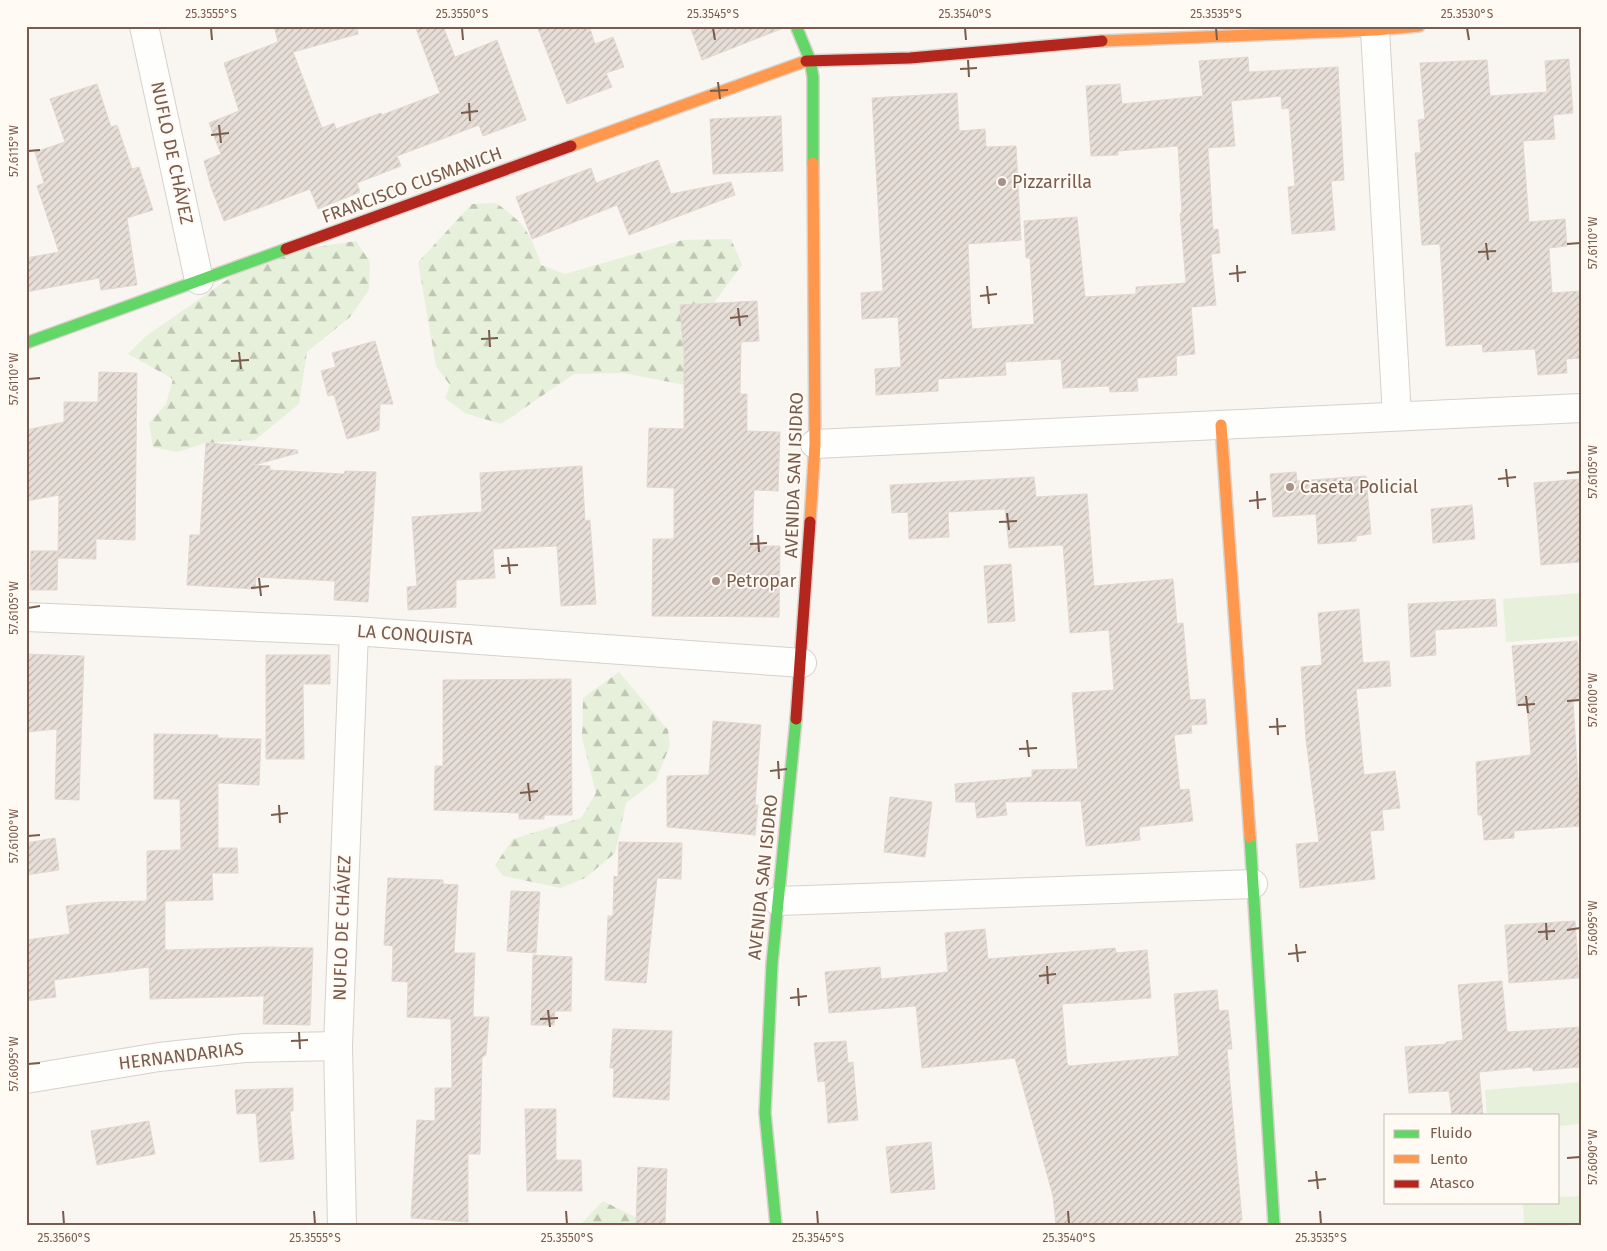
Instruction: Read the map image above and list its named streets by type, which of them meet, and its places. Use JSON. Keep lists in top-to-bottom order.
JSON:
{
  "streets": {
    "street": [
      "NUFLO DE CHÁVEZ",
      "FRANCISCO CUSMANICH",
      "AVENIDA SAN ISIDRO",
      "LA CONQUISTA",
      "HERNANDARIAS"
    ]
  },
  "crossings": [
    ["NUFLO DE CHÁVEZ", "FRANCISCO CUSMANICH"],
    ["NUFLO DE CHÁVEZ", "LA CONQUISTA"],
    ["NUFLO DE CHÁVEZ", "HERNANDARIAS"],
    ["FRANCISCO CUSMANICH", "AVENIDA SAN ISIDRO"],
    ["AVENIDA SAN ISIDRO", "LA CONQUISTA"]
  ],
  "places": ["Pizzarrilla", "Caseta Policial", "Petropar"],
  "legend": ["Fluido", "Lento", "Atasco"],
  "coordinates": [
    "25.3555°S",
    "25.3550°S",
    "25.3545°S",
    "25.3540°S",
    "25.3535°S",
    "25.3530°S",
    "57.6115°W",
    "57.6110°W",
    "57.6105°W",
    "57.6100°W",
    "57.6095°W",
    "57.6090°W",
    "25.3560°S"
  ]
}
